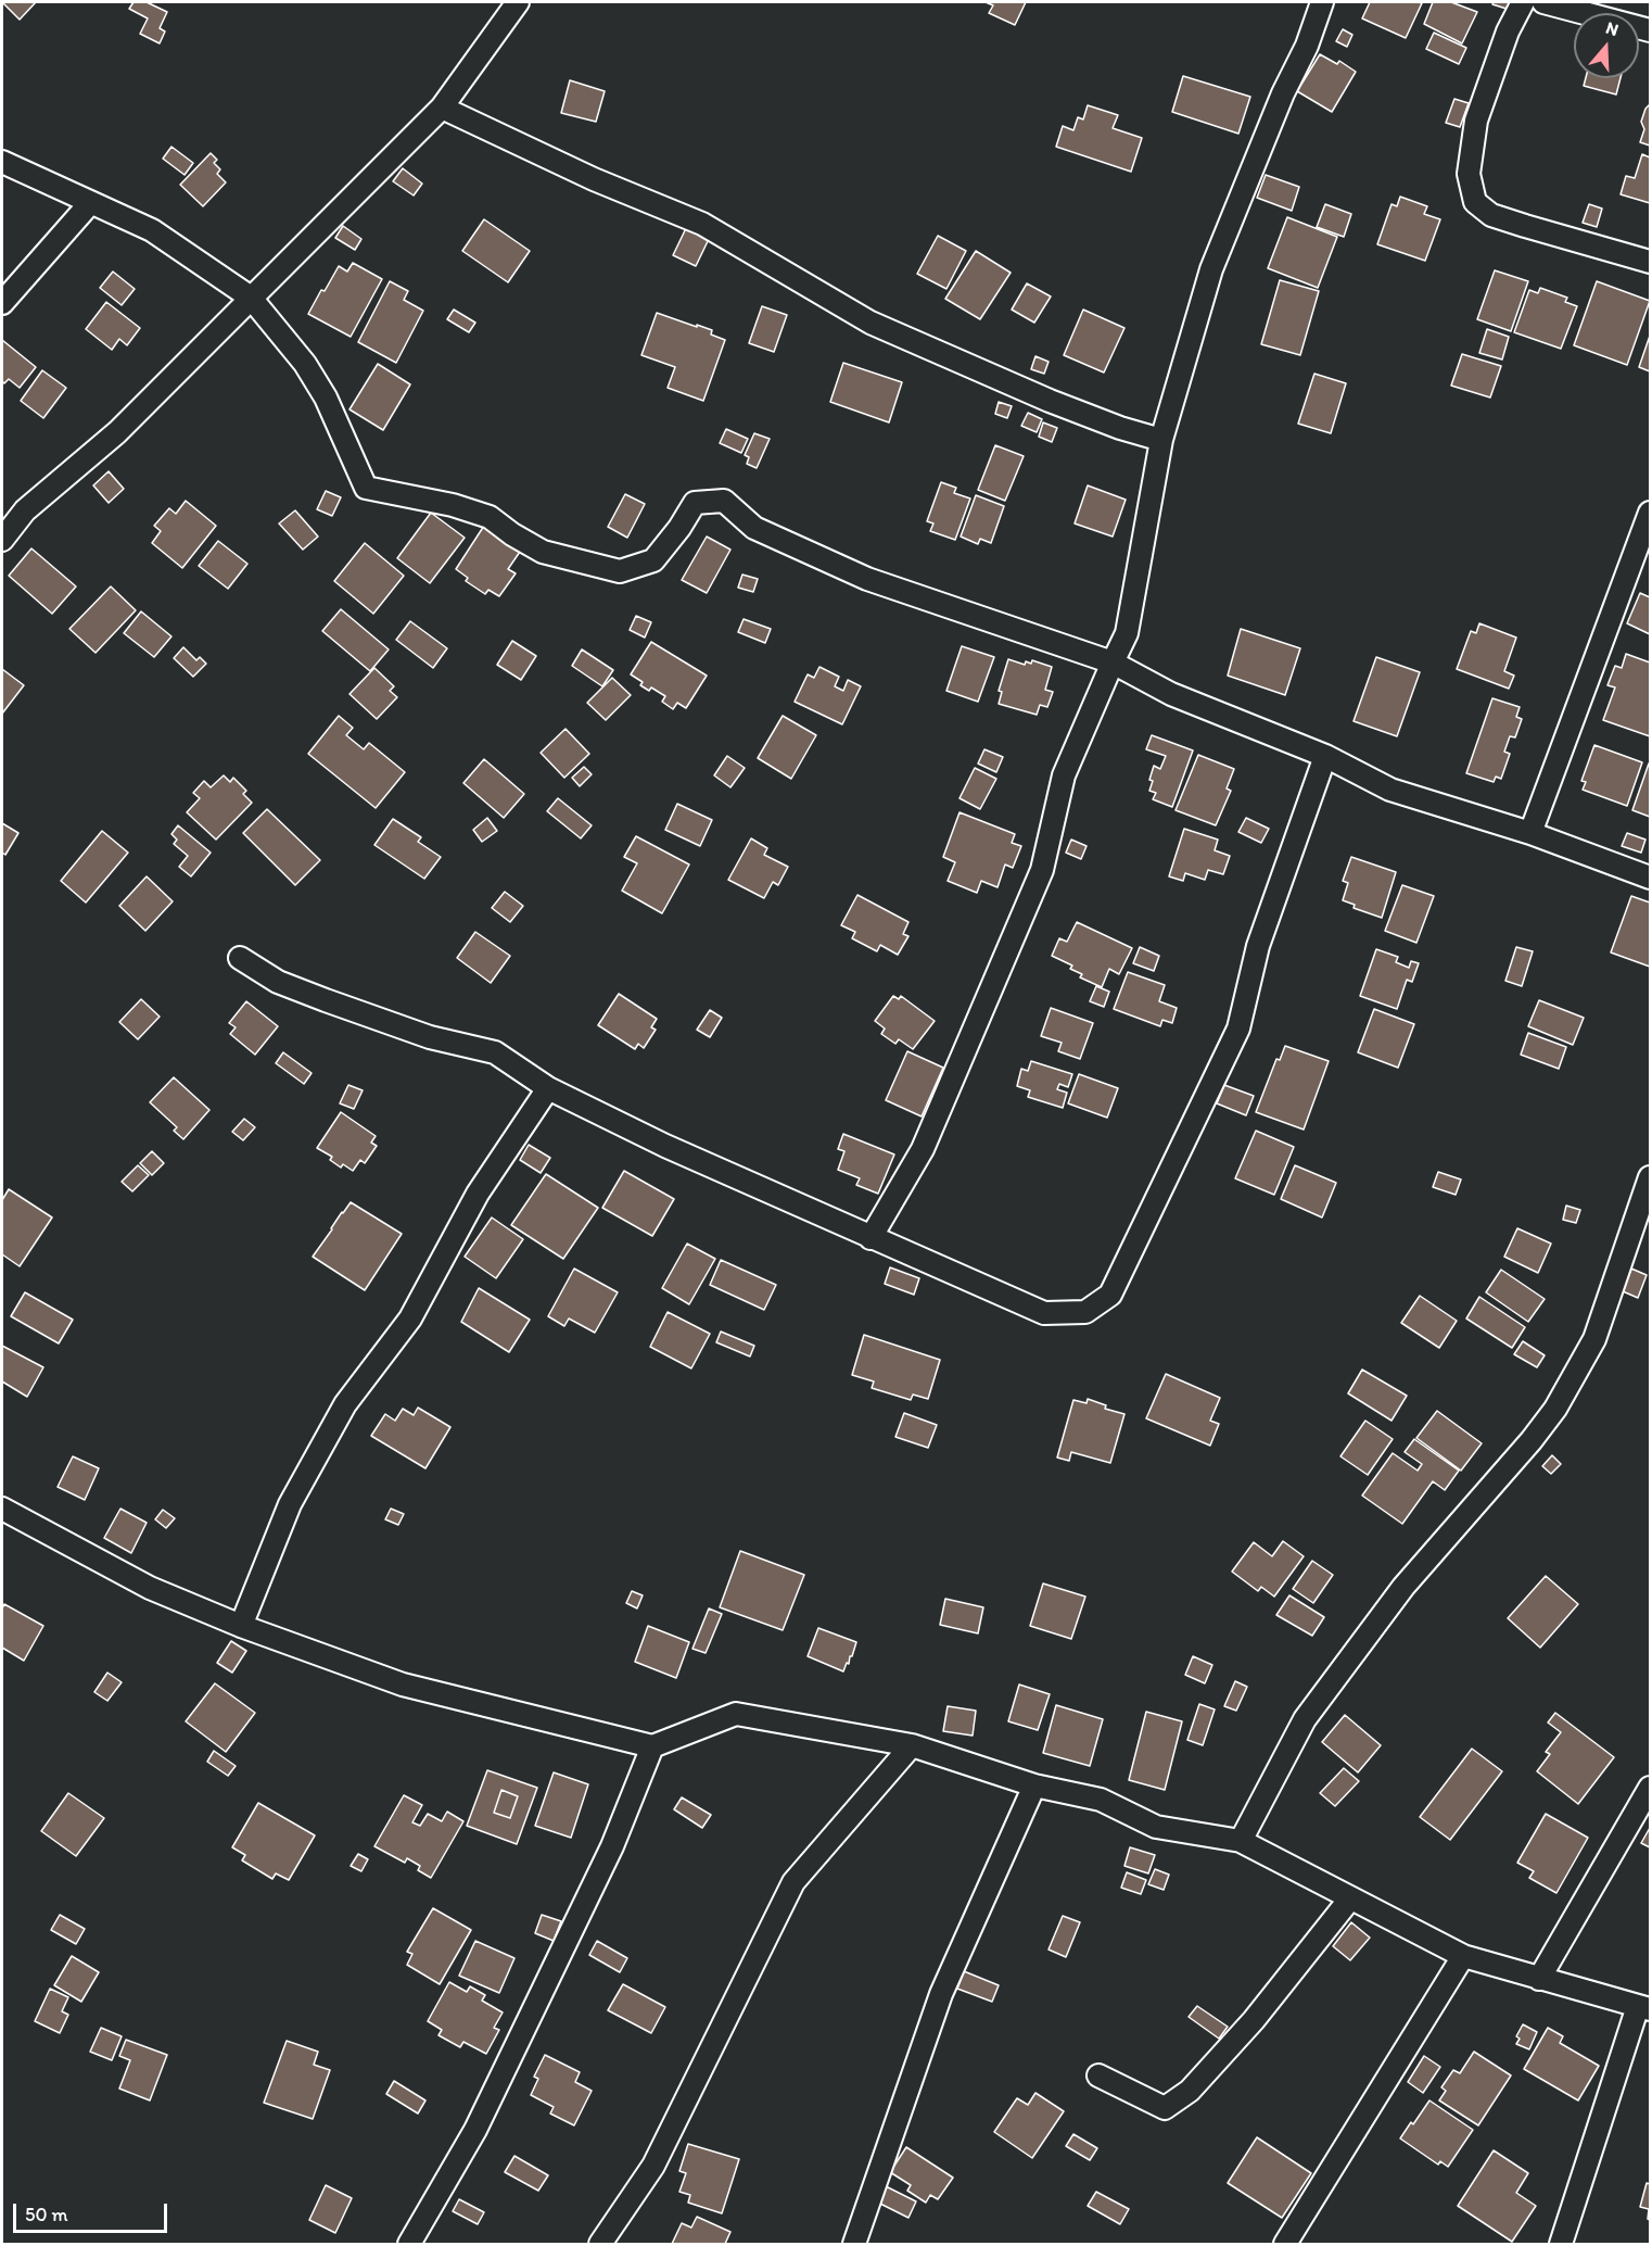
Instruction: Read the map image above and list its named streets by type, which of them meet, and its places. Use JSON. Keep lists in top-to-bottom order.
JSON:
{
  "scale_bar": "50 m",
  "north": "top"
}
